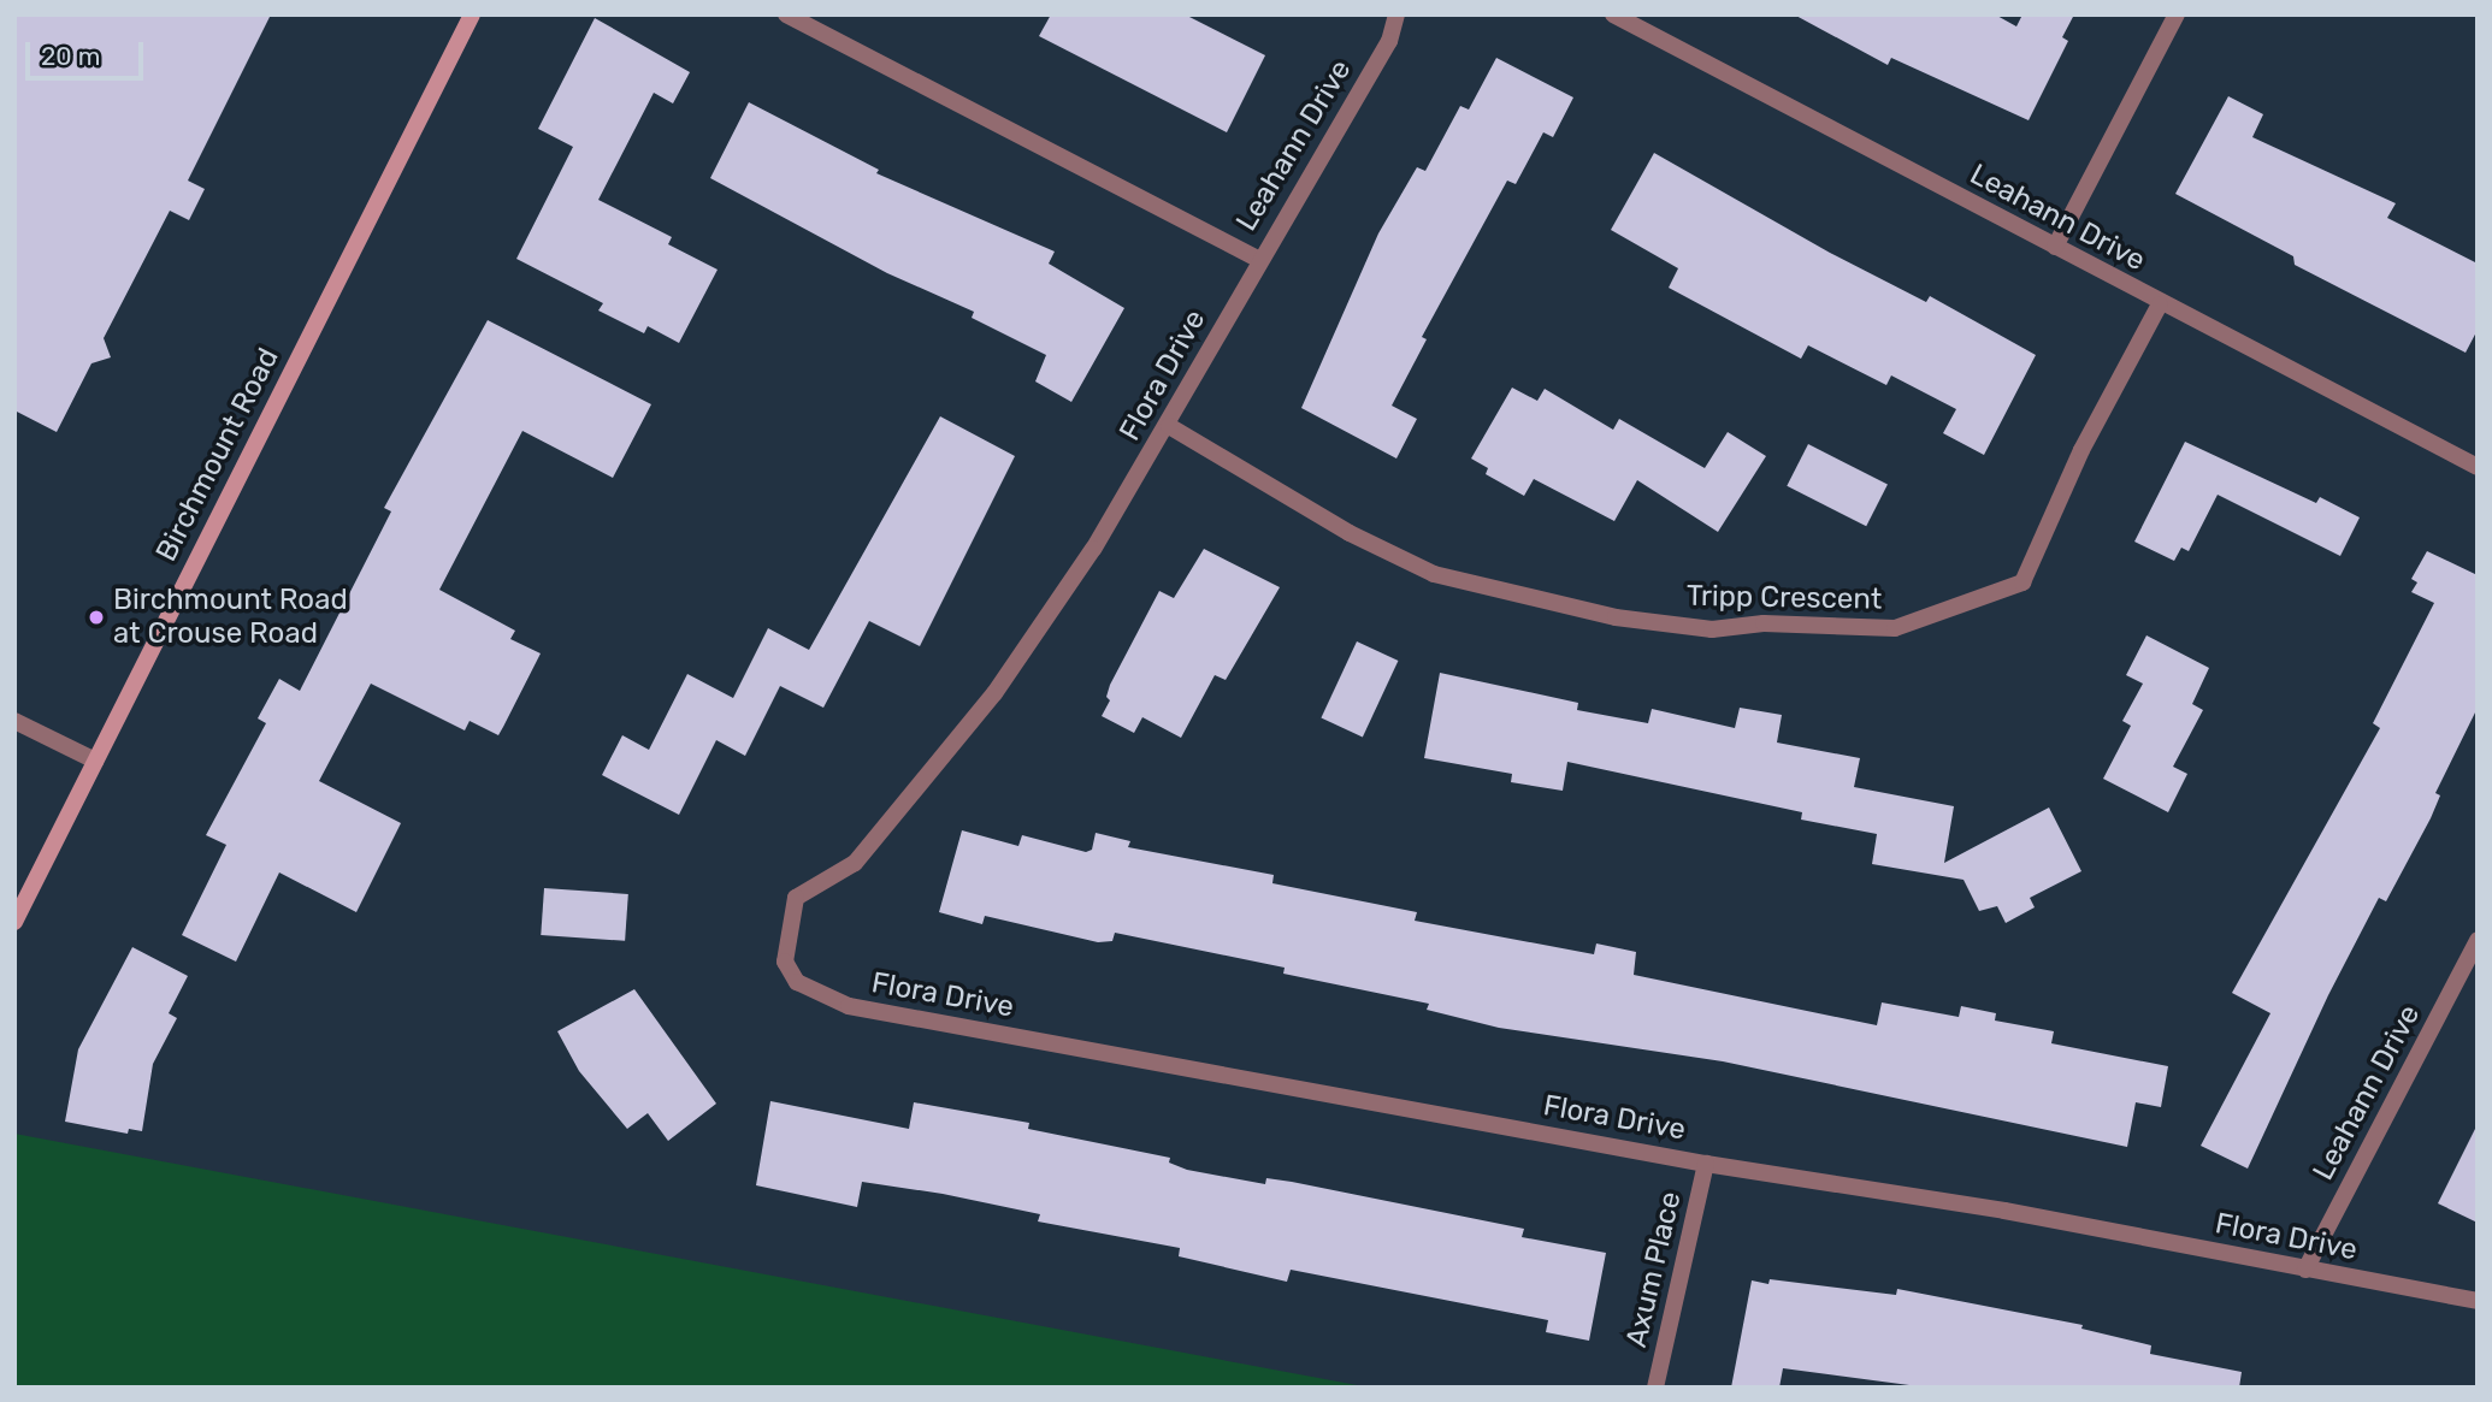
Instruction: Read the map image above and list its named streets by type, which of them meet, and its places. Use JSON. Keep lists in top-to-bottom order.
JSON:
{
  "streets": {
    "main road": ["Birchmount Road"],
    "street": [
      "Leahann Drive",
      "Flora Drive",
      "Tripp Crescent",
      "Axum Place"
    ]
  },
  "crossings": [
    ["Leahann Drive", "Flora Drive"],
    ["Leahann Drive", "Tripp Crescent"],
    ["Flora Drive", "Tripp Crescent"],
    ["Flora Drive", "Axum Place"]
  ],
  "places": ["Birchmount Road at Crouse Road"],
  "scale_bar": "20 m"
}
